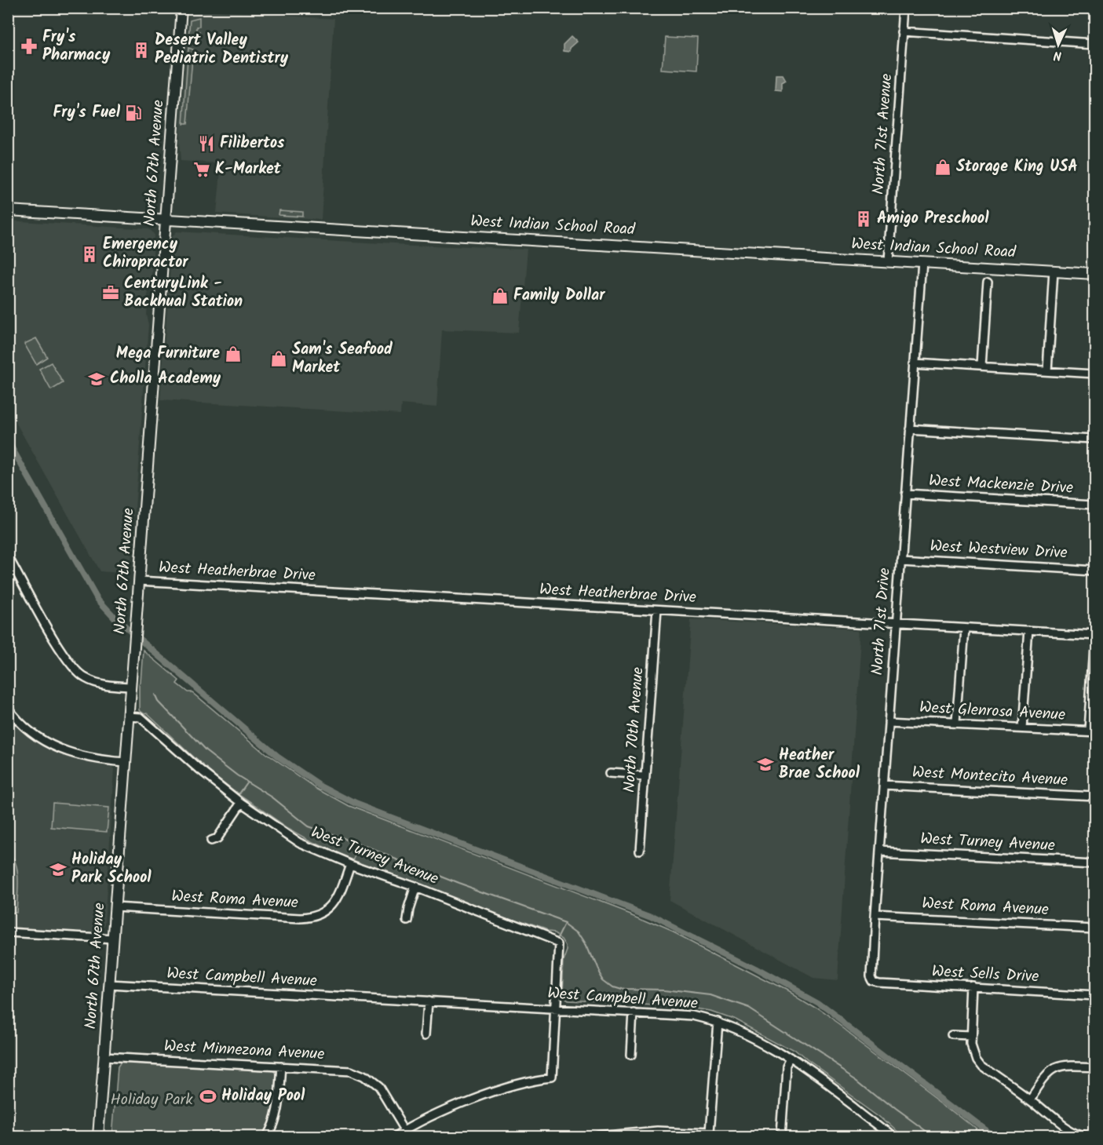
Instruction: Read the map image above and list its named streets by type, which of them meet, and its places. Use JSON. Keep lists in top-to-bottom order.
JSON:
{
  "streets": {
    "main road": ["North 67th Avenue", "West Indian School Road"],
    "street": [
      "North 71st Avenue",
      "West Mackenzie Drive",
      "West Westview Drive",
      "West Heatherbrae Drive",
      "North 71st Drive",
      "West Glenrosa Avenue",
      "North 70th Avenue",
      "West Montecito Avenue",
      "West Turney Avenue",
      "West Roma Avenue",
      "West Sells Drive",
      "West Campbell Avenue",
      "West Minnezona Avenue"
    ]
  },
  "crossings": [
    ["North 71st Avenue", "West Indian School Road"],
    ["North 67th Avenue", "West Indian School Road"],
    ["North 67th Avenue", "West Heatherbrae Drive"],
    ["North 67th Avenue", "West Turney Avenue"],
    ["North 67th Avenue", "West Roma Avenue"],
    ["North 67th Avenue", "West Campbell Avenue"],
    ["North 67th Avenue", "West Minnezona Avenue"],
    ["West Indian School Road", "North 71st Drive"],
    ["West Mackenzie Drive", "North 71st Drive"],
    ["West Westview Drive", "North 71st Drive"],
    ["West Heatherbrae Drive", "North 71st Drive"],
    ["West Heatherbrae Drive", "North 70th Avenue"],
    ["North 71st Drive", "West Glenrosa Avenue"],
    ["North 71st Drive", "West Montecito Avenue"],
    ["North 71st Drive", "West Turney Avenue"],
    ["North 71st Drive", "West Roma Avenue"],
    ["North 71st Drive", "West Sells Drive"],
    ["West Turney Avenue", "West Roma Avenue"],
    ["West Turney Avenue", "West Campbell Avenue"]
  ],
  "parks": ["Holiday Park"],
  "places": {
    "pharmacy": ["Fry's Pharmacy"],
    "building": ["Desert Valley Pediatric Dentistry", "Amigo Preschool", "Emergency Chiropractor"],
    "fuel station": ["Fry's Fuel"],
    "restaurant": ["Filibertos"],
    "shop": [
      "Storage King USA",
      "Family Dollar",
      "Mega Furniture",
      "Sam's Seafood Market"
    ],
    "supermarket": ["K-Market"],
    "office": ["CenturyLink - Backhual Station"],
    "school or university": ["Cholla Academy", "Heather Brae School", "Holiday Park School"],
    "sports": ["Holiday Pool"]
  },
  "north": "bottom"
}
